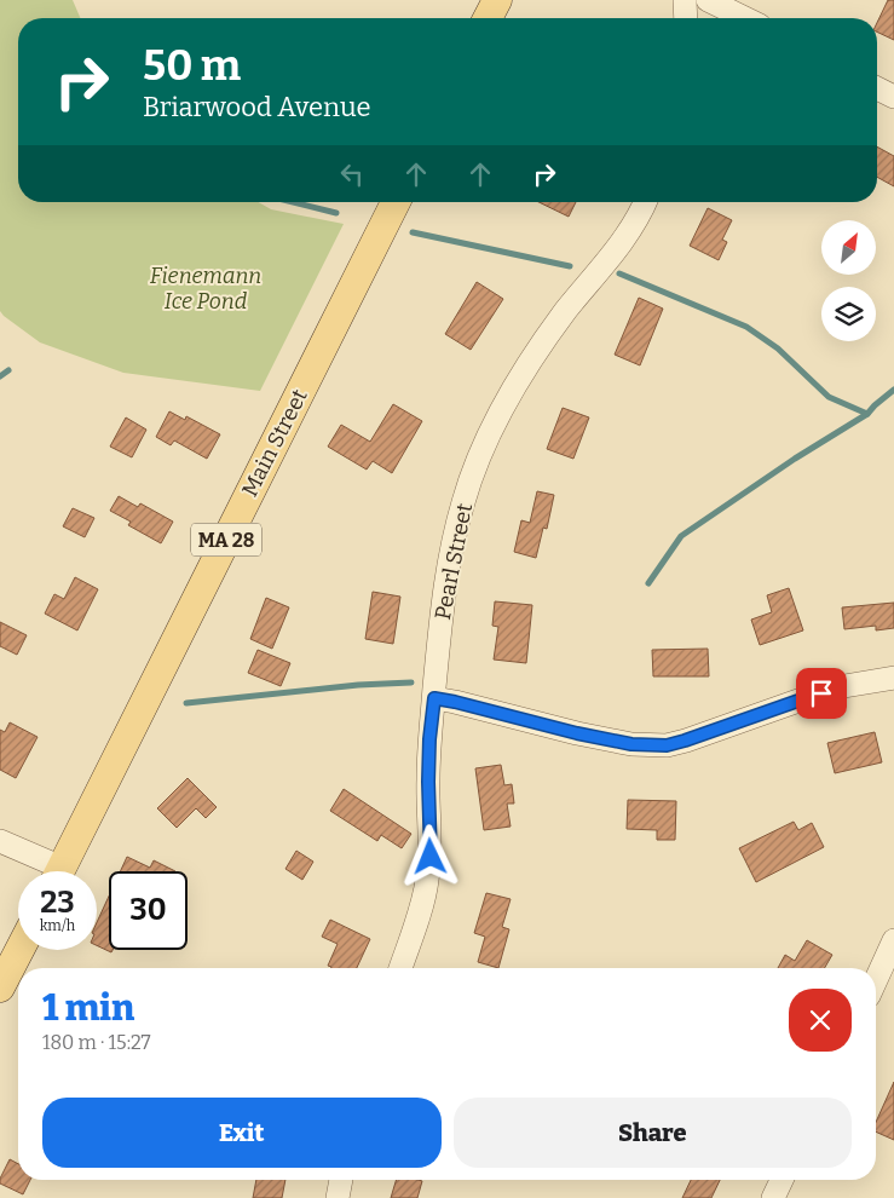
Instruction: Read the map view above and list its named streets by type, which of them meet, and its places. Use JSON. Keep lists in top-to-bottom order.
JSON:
{
  "streets": {
    "main road": ["Main Street", "MA 28"],
    "street": ["Pearl Street"]
  },
  "parks": ["Fienemann Ice Pond"],
  "north": "top right",
  "page": {
    "turn": ["50 m", "Briarwood Avenue"],
    "speed": "23 km/h",
    "limit": "30",
    "heading": ["1 min", "180 m · 15:27"],
    "buttons": ["Exit", "Share"]
  }
}
